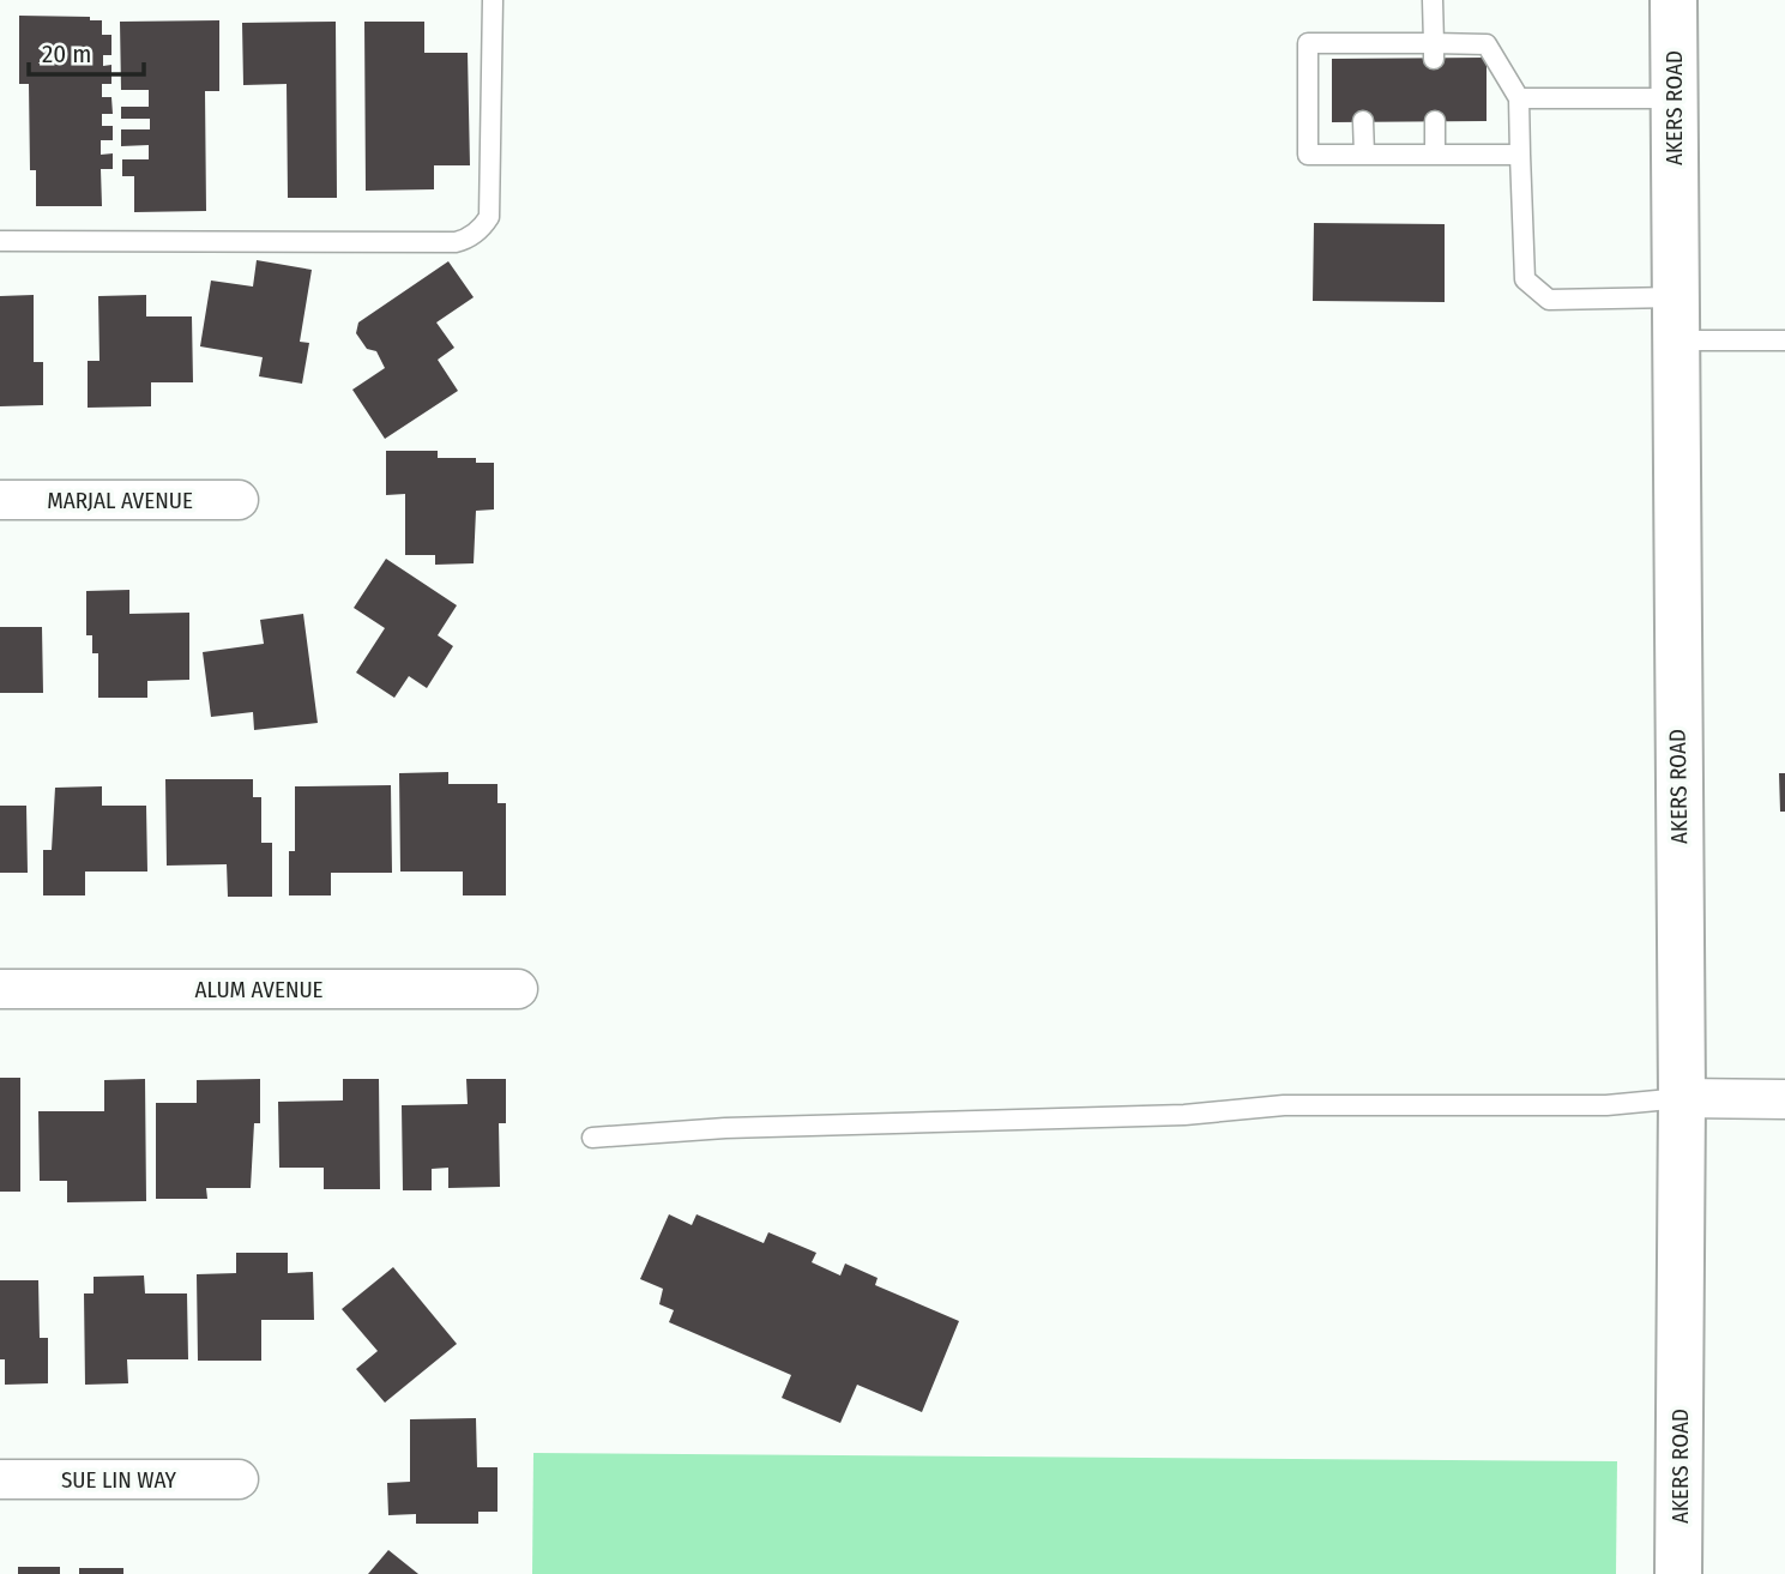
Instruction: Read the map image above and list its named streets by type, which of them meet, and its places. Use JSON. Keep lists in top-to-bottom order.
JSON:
{
  "streets": {
    "street": [
      "AKERS ROAD",
      "MARJAL AVENUE",
      "ALUM AVENUE",
      "SUE LIN WAY"
    ]
  },
  "scale_bar": "20 m"
}
